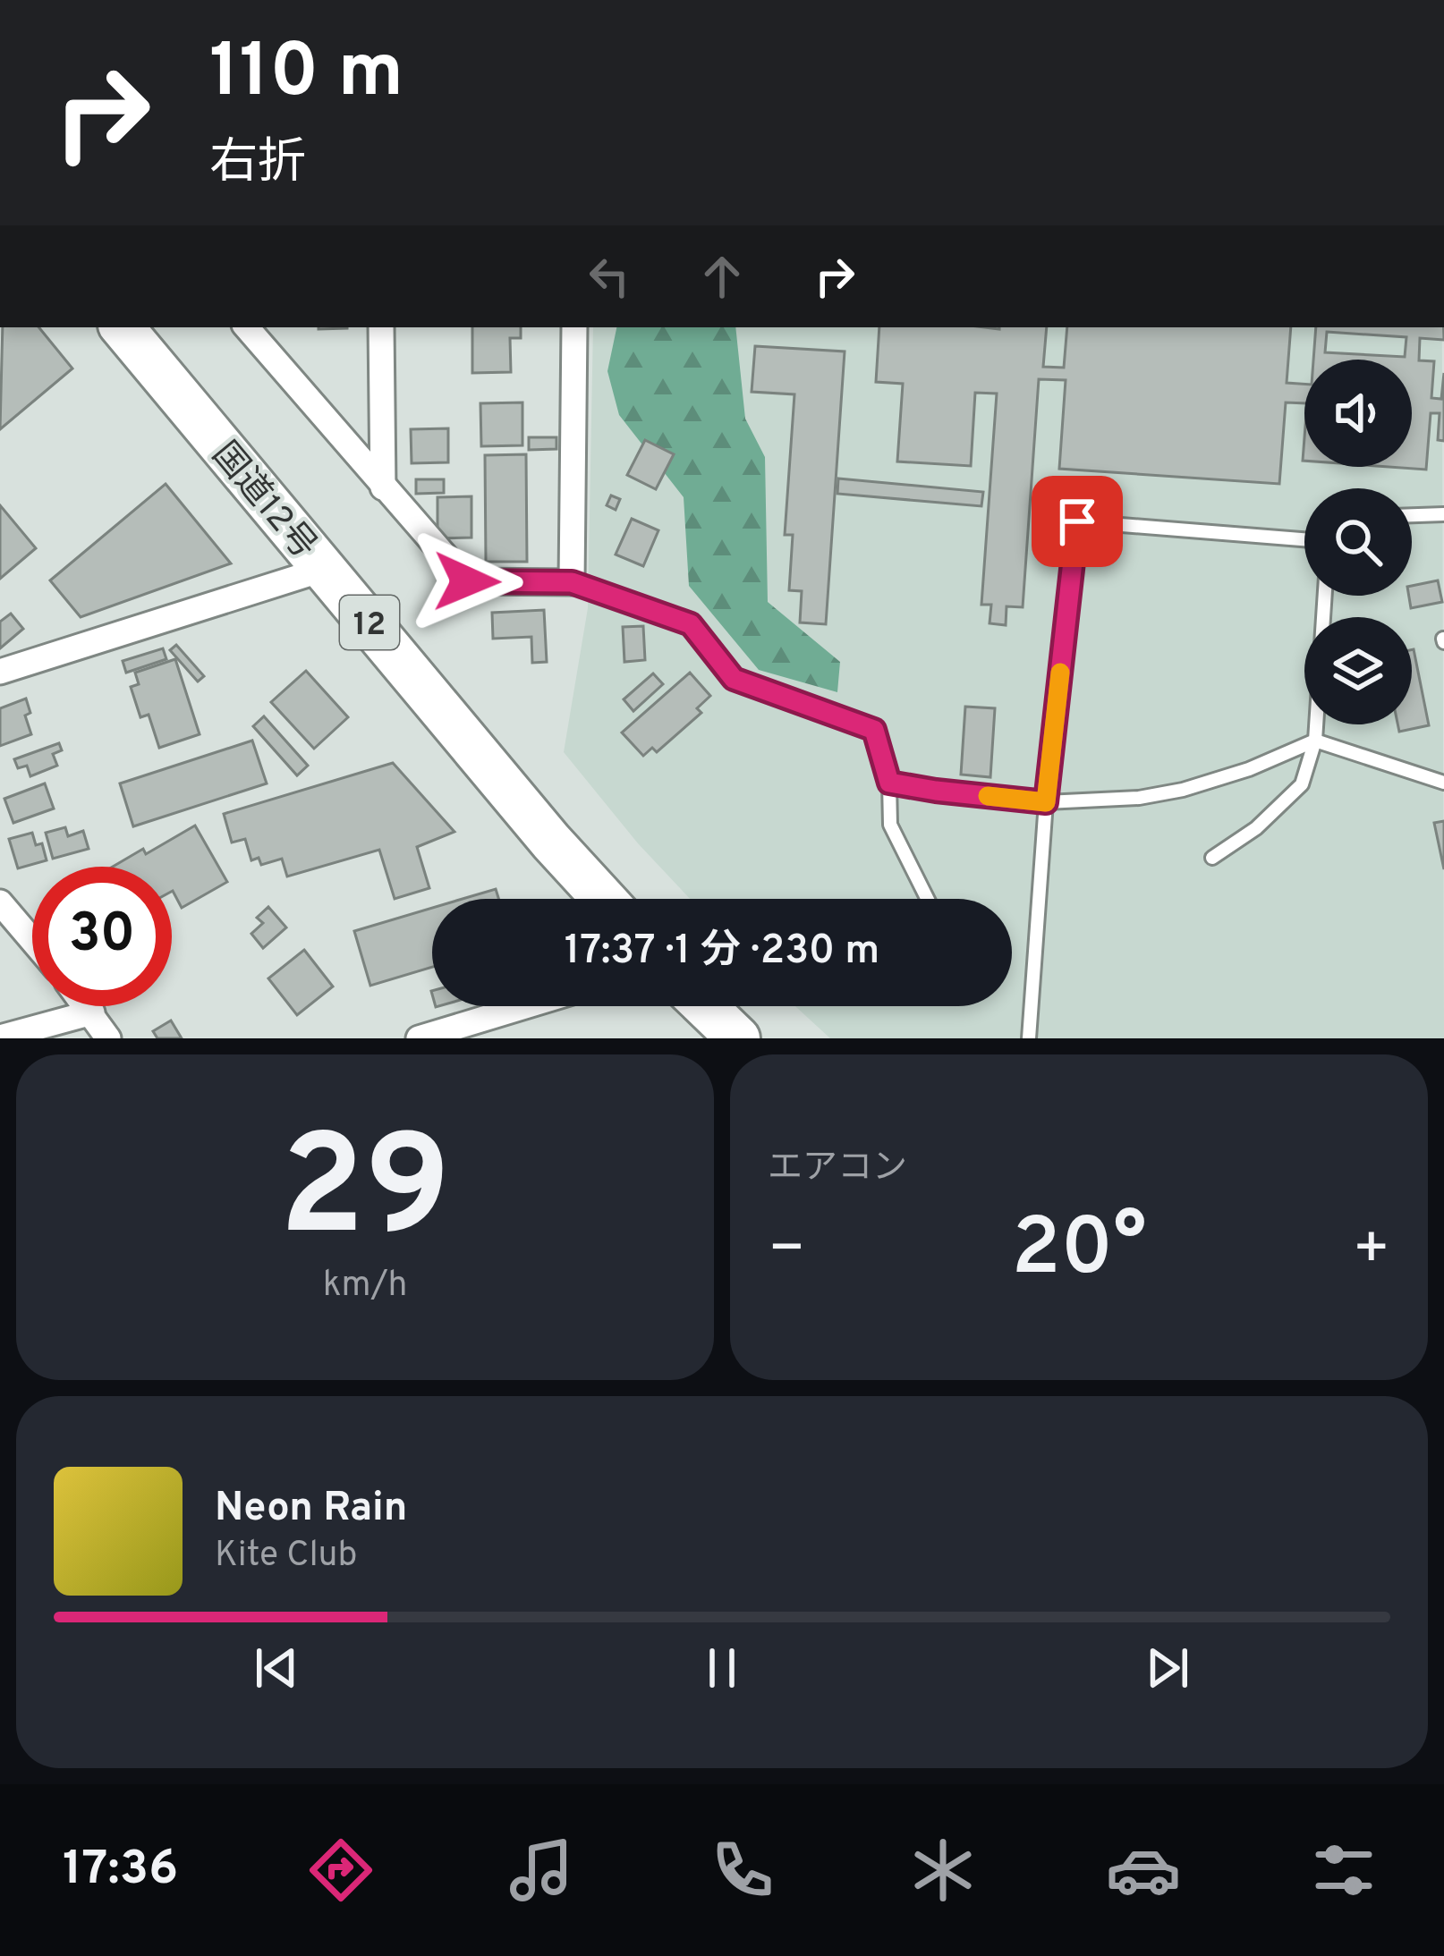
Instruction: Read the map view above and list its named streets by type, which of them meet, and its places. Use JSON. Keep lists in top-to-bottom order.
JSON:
{
  "streets": {
    "highway": ["国道12号", "12"]
  },
  "page": {
    "turn": ["110 m", "右折"],
    "limit": "30",
    "trip": "17:37 · 1 分 · 230 m",
    "tile": [
      ["29", "km/h"],
      "エアコン"
    ],
    "heat": ["−", "20°", "+"],
    "song": ["Neon Rain", "Kite Club"],
    "tabs": "17:36"
  }
}
